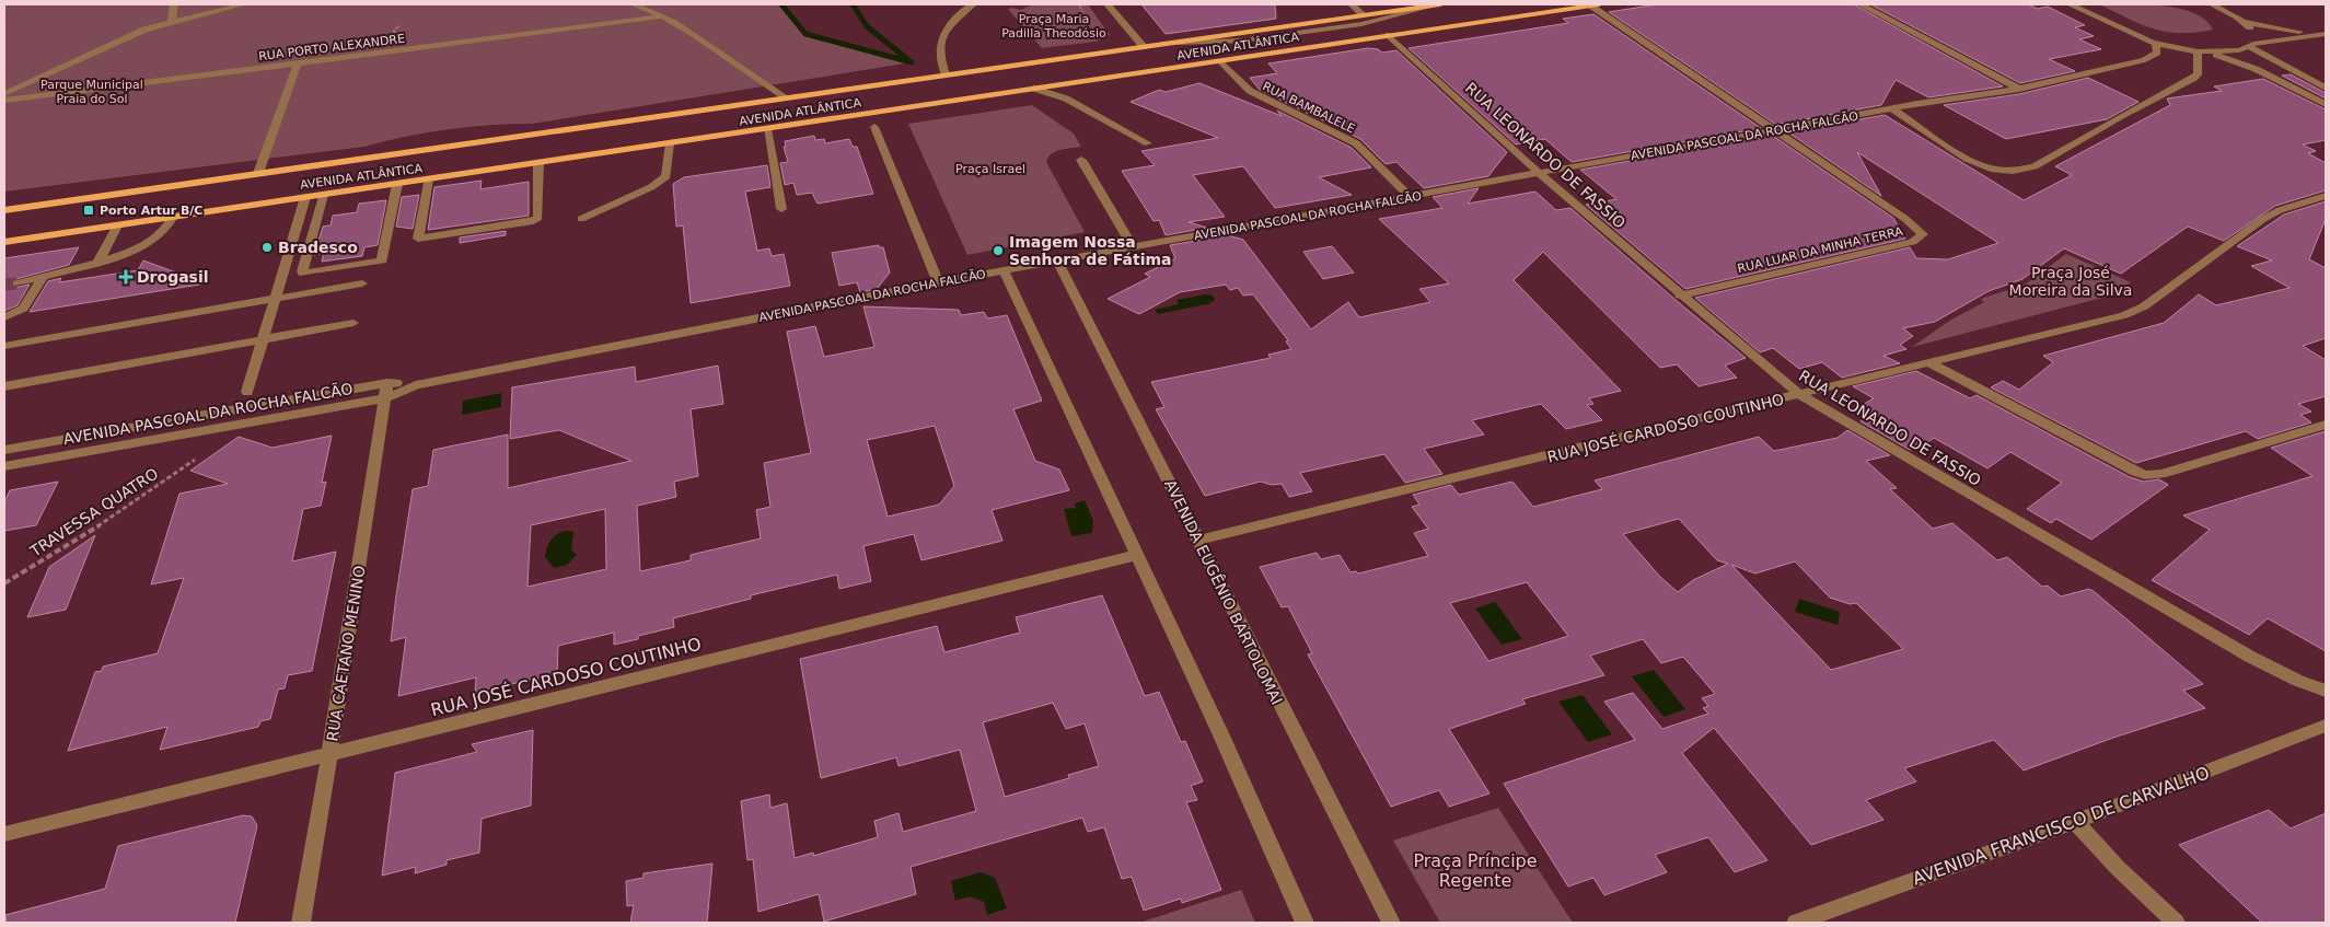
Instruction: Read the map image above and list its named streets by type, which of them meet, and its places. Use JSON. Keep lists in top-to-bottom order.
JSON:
{
  "streets": {
    "main road": ["AVENIDA ATLÂNTICA"],
    "street": [
      "RUA PORTO ALEXANDRE",
      "RUA BAMBALELE",
      "AVENIDA PASCOAL DA ROCHA FALCÃO",
      "RUA LEONARDO DE FASSIO",
      "RUA LUAR DA MINHA TERRA",
      "RUA JOSÉ CARDOSO COUTINHO",
      "AVENIDA EUGÊNIO BARTOLOMAI",
      "RUA CAETANO MENINO",
      "AVENIDA FRANCISCO DE CARVALHO"
    ],
    "path": ["TRAVESSA QUATRO"]
  },
  "crossings": [
    ["AVENIDA ATLÂNTICA", "RUA BAMBALELE"],
    ["AVENIDA ATLÂNTICA", "RUA LEONARDO DE FASSIO"],
    ["AVENIDA ATLÂNTICA", "RUA LUAR DA MINHA TERRA"],
    ["RUA BAMBALELE", "AVENIDA PASCOAL DA ROCHA FALCÃO"],
    ["AVENIDA PASCOAL DA ROCHA FALCÃO", "RUA LEONARDO DE FASSIO"],
    ["AVENIDA PASCOAL DA ROCHA FALCÃO", "RUA LUAR DA MINHA TERRA"],
    ["AVENIDA PASCOAL DA ROCHA FALCÃO", "AVENIDA EUGÊNIO BARTOLOMAI"],
    ["AVENIDA PASCOAL DA ROCHA FALCÃO", "RUA CAETANO MENINO"],
    ["RUA LEONARDO DE FASSIO", "RUA LUAR DA MINHA TERRA"],
    ["RUA LEONARDO DE FASSIO", "RUA JOSÉ CARDOSO COUTINHO"],
    ["RUA JOSÉ CARDOSO COUTINHO", "AVENIDA EUGÊNIO BARTOLOMAI"],
    ["RUA JOSÉ CARDOSO COUTINHO", "RUA CAETANO MENINO"]
  ],
  "parks": [
    "Praça Maria Padilla Theodósio",
    "Parque Municipal Praia do Sol",
    "Praça Israel",
    "Praça José Moreira da Silva",
    "Praça Príncipe Regente"
  ],
  "places": {
    "transit": ["Porto Artur B/C"],
    "other": ["Bradesco", "Imagem Nossa Senhora de Fátima"],
    "health": ["Drogasil"]
  }
}
